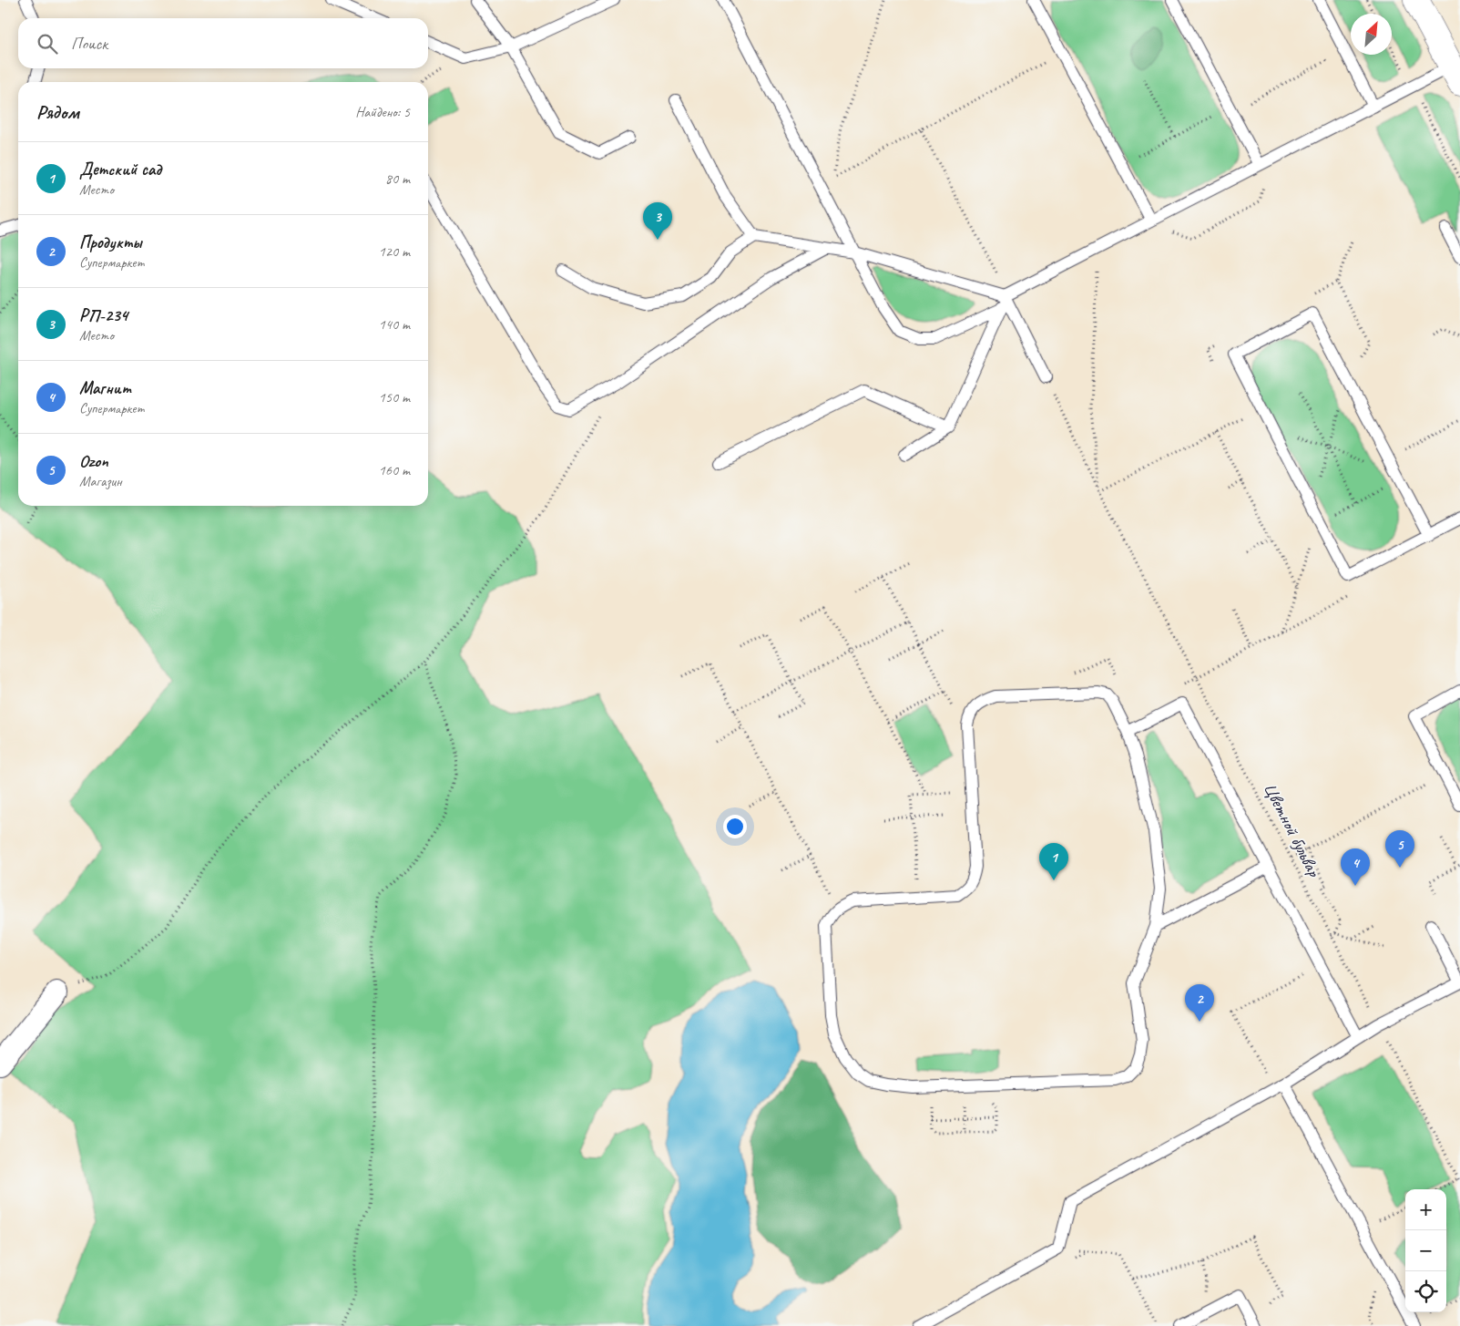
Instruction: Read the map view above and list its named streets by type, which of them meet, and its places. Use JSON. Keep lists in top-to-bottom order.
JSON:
{
  "streets": {
    "path": ["Цветной бульвар"]
  },
  "north": "top right",
  "page": {
    "search": "Поиск",
    "heading": ["Рядом", "Найдено: 5"],
    "list": [
      {
        "mark": "1",
        "name": "Детский сад",
        "note": "Место",
        "value": "80 m"
      },
      {
        "mark": "2",
        "name": "Продукты",
        "note": "Супермаркет",
        "value": "120 m"
      },
      {
        "mark": "3",
        "name": "РП-234",
        "note": "Место",
        "value": "140 m"
      },
      {
        "mark": "4",
        "name": "Магнит",
        "note": "Супермаркет",
        "value": "150 m"
      },
      {
        "mark": "5",
        "name": "Ozon",
        "note": "Магазин",
        "value": "160 m"
      }
    ],
    "pins": [
      "3",
      "5",
      "1",
      "4",
      "2"
    ],
    "map_buttons": ["+", "−"]
  }
}
